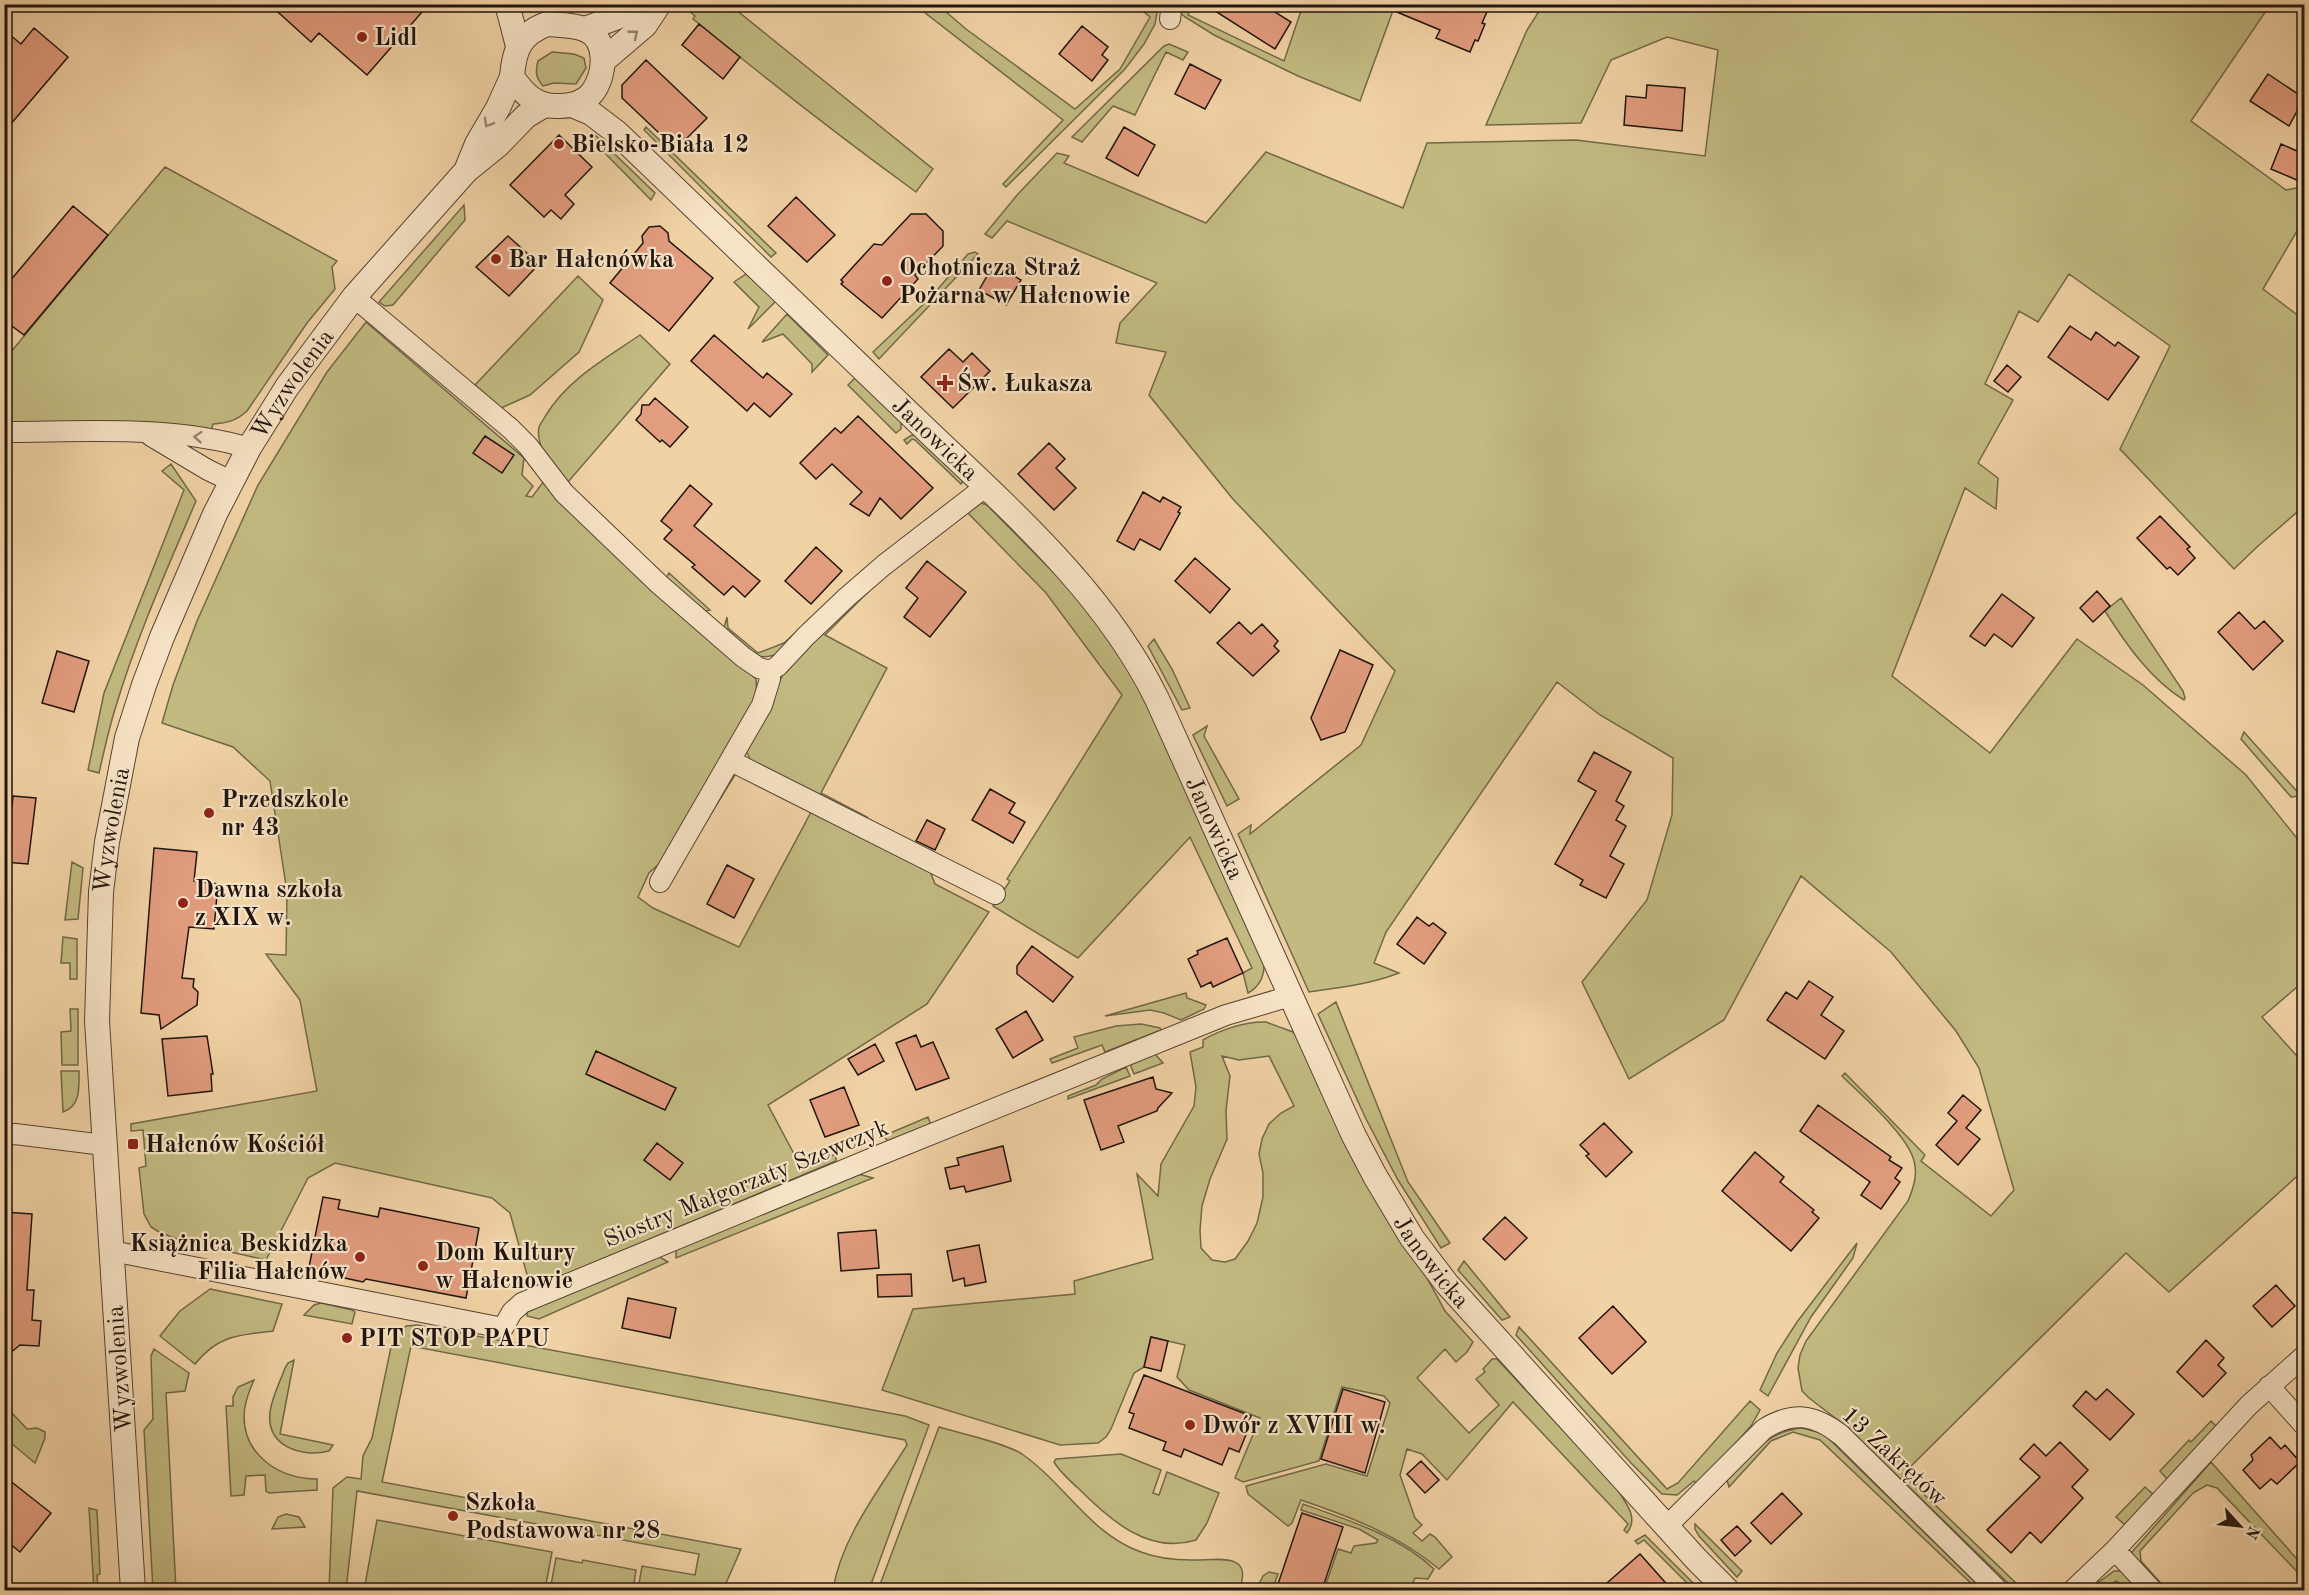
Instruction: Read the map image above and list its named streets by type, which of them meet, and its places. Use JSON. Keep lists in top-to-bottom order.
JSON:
{
  "streets": {
    "street": [
      "Wyzwolenia",
      "Janowicka",
      "Siostry Małgorzaty Szewczyk",
      "13 Zakrętów"
    ]
  },
  "crossings": [
    ["Wyzwolenia", "Janowicka"],
    ["Wyzwolenia", "Siostry Małgorzaty Szewczyk"],
    ["Janowicka", "Siostry Małgorzaty Szewczyk"],
    ["Janowicka", "13 Zakrętów"]
  ],
  "places": {
    "other": [
      "Lidl",
      "Bielsko-Biała 12",
      "Bar Hałcnówka",
      "Ochotnicza Straż Pożarna w Hałcnowie",
      "Przedszkole nr 43",
      "Dawna szkoła z XIX w.",
      "Książnica Beskidzka Filia Hałcnów",
      "Dom Kultury w Hałcnowie",
      "PIT STOP PAPU",
      "Dwór z XVIII w.",
      "Szkoła Podstawowa nr 28"
    ],
    "health": ["Św. Łukasza"],
    "transit": ["Hałcnów Kościół"]
  },
  "north": "bottom right"
}
